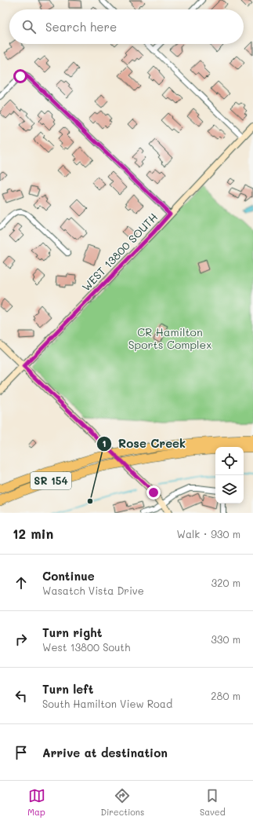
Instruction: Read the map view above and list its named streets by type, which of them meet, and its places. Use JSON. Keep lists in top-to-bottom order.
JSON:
{
  "streets": {
    "highway": ["SR 154"],
    "street": ["WEST 13800 SOUTH"]
  },
  "parks": ["CR Hamilton Sports Complex"],
  "places": ["Rose Creek"],
  "page": {
    "search": "Search here",
    "heading": ["12 min", "Walk · 930 m"],
    "list": [
      ["Continue", "Wasatch Vista Drive", "320 m"],
      ["Turn right", "West 13800 South", "330 m"],
      ["Turn left", "South Hamilton View Road", "280 m"],
      "Arrive at destination"
    ],
    "nav": ["Map", "Directions", "Saved"]
  }
}
